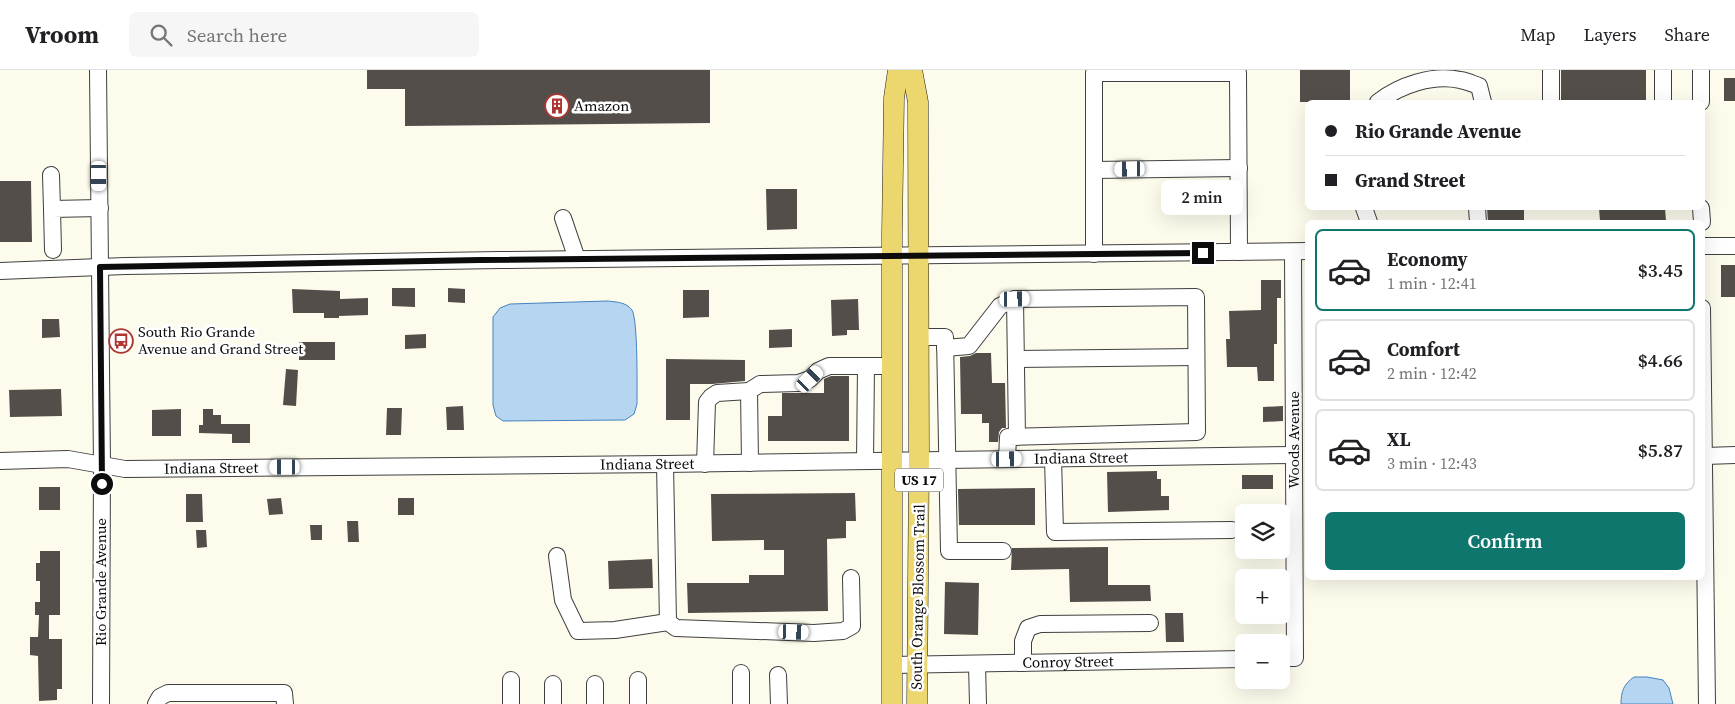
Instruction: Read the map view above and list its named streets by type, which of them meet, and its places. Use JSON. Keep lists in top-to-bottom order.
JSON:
{
  "streets": {
    "main road": ["US 17", "South Orange Blossom Trail"],
    "street": [
      "Woods Avenue",
      "Indiana Street",
      "Rio Grande Avenue",
      "Conroy Street"
    ]
  },
  "crossings": [
    ["Woods Avenue", "Indiana Street"],
    ["Indiana Street", "Rio Grande Avenue"],
    ["Indiana Street", "South Orange Blossom Trail"],
    ["South Orange Blossom Trail", "Conroy Street"]
  ],
  "places": {
    "building": ["Amazon"],
    "bus stop": ["South Rio Grande Avenue and Grand Street"]
  },
  "page": {
    "header": "Vroom",
    "search": "Search here",
    "nav": ["Map", "Layers", "Share"],
    "banner": ["Rio Grande Avenue", "Grand Street"],
    "bubble": "2 min",
    "list": [
      {
        "name": "Economy",
        "note": "1 min · 12:41",
        "value": "$3.45"
      },
      {
        "name": "Comfort",
        "note": "2 min · 12:42",
        "value": "$4.66"
      },
      {
        "name": "XL",
        "note": "3 min · 12:43",
        "value": "$5.87"
      }
    ],
    "buttons": "Confirm",
    "map_buttons": ["+", "−"]
  }
}
